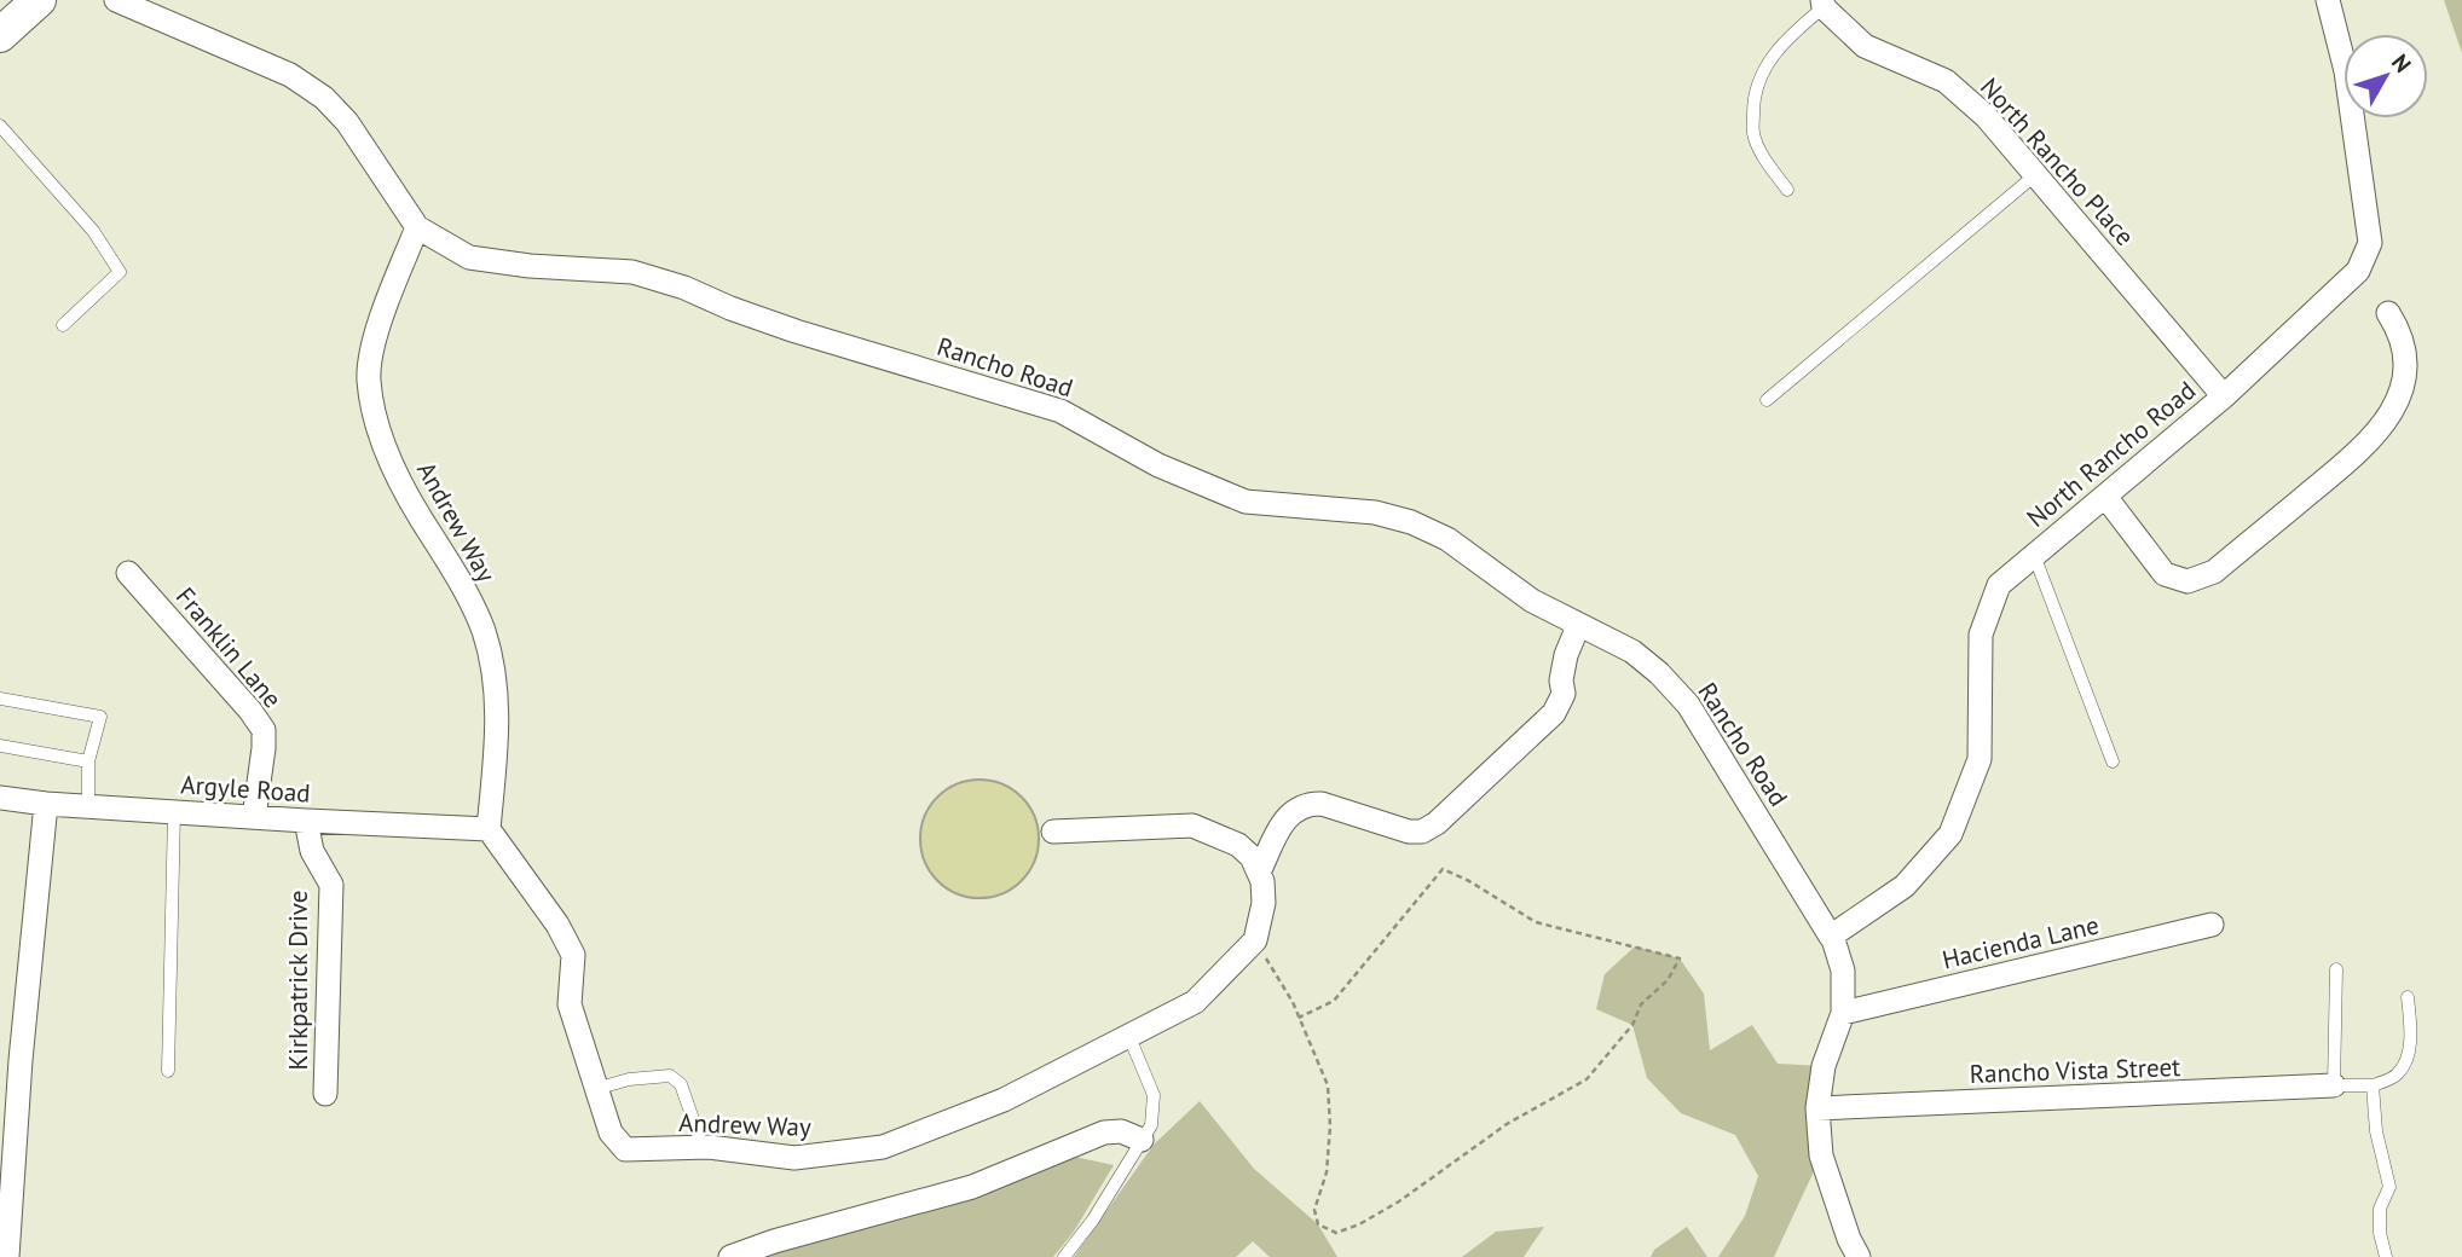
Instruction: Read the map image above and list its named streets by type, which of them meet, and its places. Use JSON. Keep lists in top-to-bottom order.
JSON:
{
  "streets": {
    "street": [
      "North Rancho Place",
      "Rancho Road",
      "North Rancho Road",
      "Andrew Way",
      "Franklin Lane",
      "Argyle Road",
      "Hacienda Lane",
      "Kirkpatrick Drive",
      "Rancho Vista Street"
    ]
  },
  "crossings": [
    ["North Rancho Place", "North Rancho Road"],
    ["Rancho Road", "North Rancho Road"],
    ["Rancho Road", "Andrew Way"],
    ["Rancho Road", "Hacienda Lane"],
    ["Rancho Road", "Rancho Vista Street"],
    ["Andrew Way", "Argyle Road"],
    ["Franklin Lane", "Argyle Road"],
    ["Argyle Road", "Kirkpatrick Drive"]
  ],
  "north": "top right"
}
